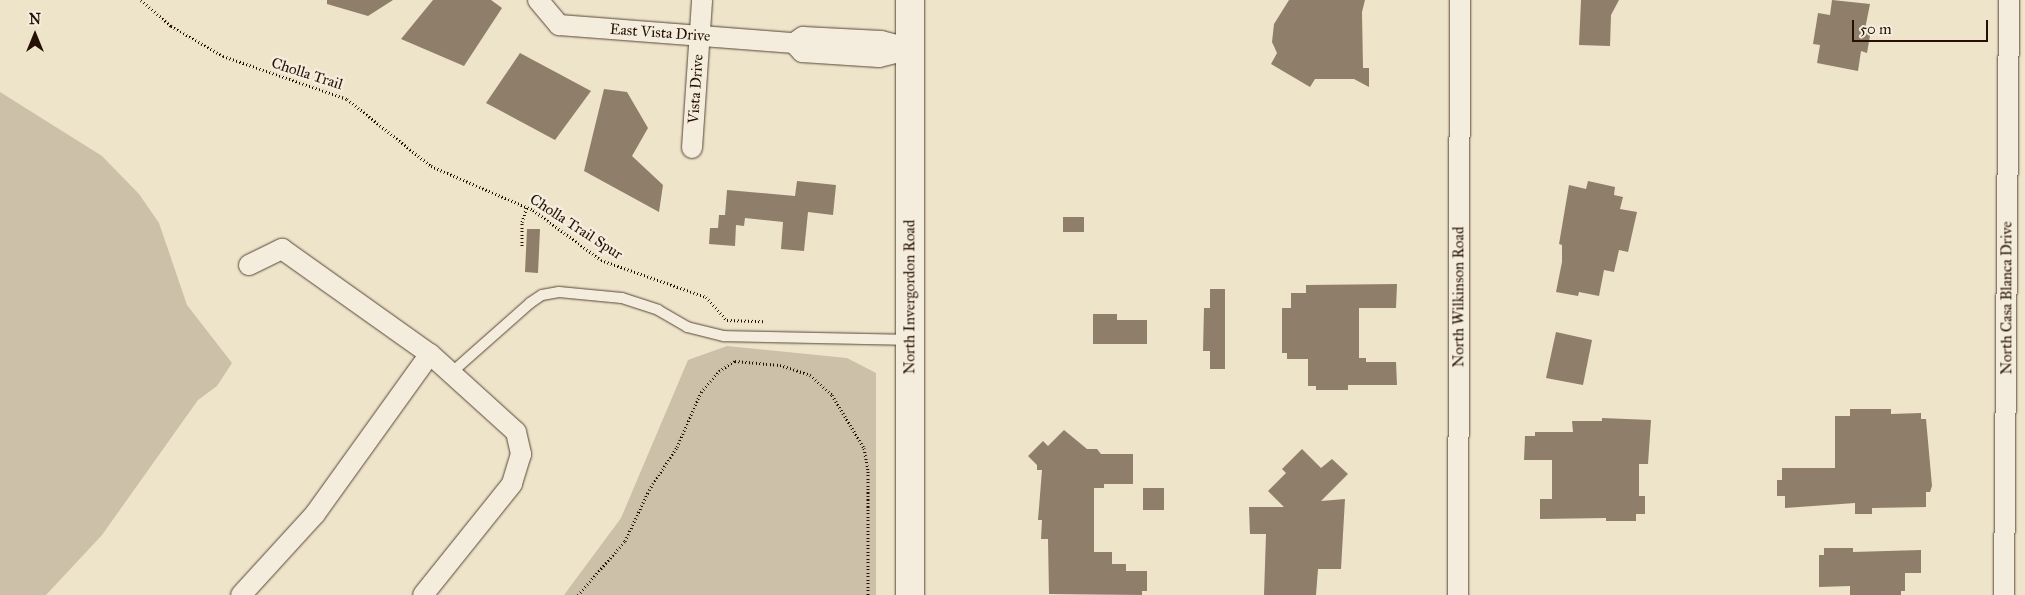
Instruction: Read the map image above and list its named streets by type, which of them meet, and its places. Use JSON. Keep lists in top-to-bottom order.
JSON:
{
  "streets": {
    "street": [
      "East Vista Drive",
      "Vista Drive",
      "North Invergordon Road",
      "North Wilkinson Road",
      "North Casa Blanca Drive"
    ],
    "path": ["Cholla Trail", "Cholla Trail Spur"]
  },
  "crossings": [
    ["East Vista Drive", "Vista Drive"],
    ["East Vista Drive", "North Invergordon Road"],
    ["Cholla Trail", "Cholla Trail Spur"]
  ],
  "scale_bar": "50 m",
  "north": "top"
}
